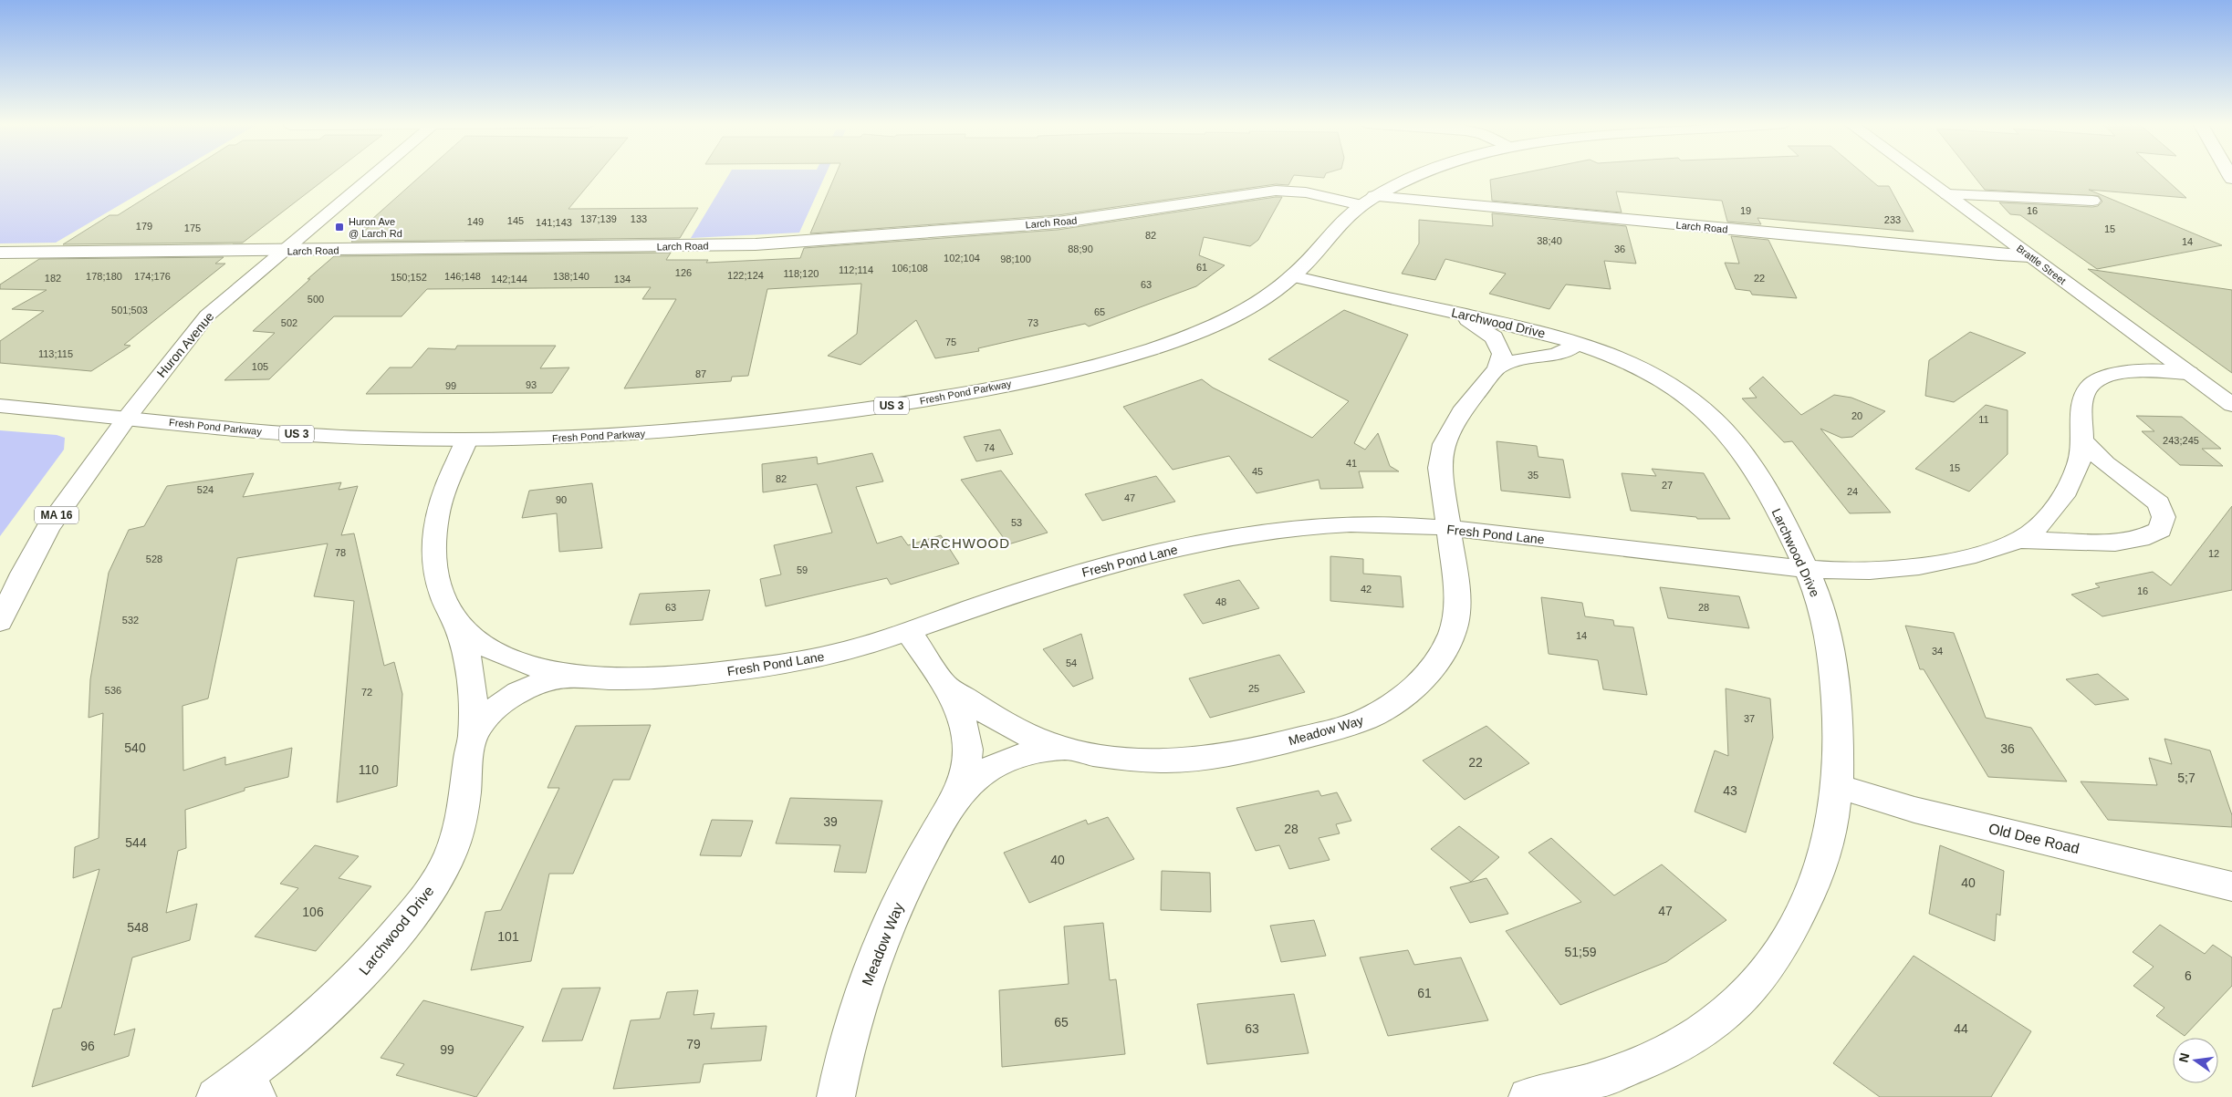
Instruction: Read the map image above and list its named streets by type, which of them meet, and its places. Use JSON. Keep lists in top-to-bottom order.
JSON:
{
  "streets": {
    "main road": [
      "Larch Road",
      "Brattle Street",
      "Larchwood Drive",
      "Huron Avenue",
      "Fresh Pond Parkway",
      "US 3",
      "MA 16",
      "Fresh Pond Lane",
      "Meadow Way",
      "Old Dee Road"
    ]
  },
  "crossings": [
    ["Larch Road", "Brattle Street"],
    ["Larch Road", "Huron Avenue"],
    ["Larch Road", "Fresh Pond Parkway"],
    ["Brattle Street", "Fresh Pond Lane"],
    ["Larchwood Drive", "Fresh Pond Parkway"],
    ["Larchwood Drive", "Fresh Pond Lane"],
    ["Larchwood Drive", "Old Dee Road"],
    ["Huron Avenue", "Fresh Pond Parkway"],
    ["Fresh Pond Parkway", "Fresh Pond Lane"],
    ["Fresh Pond Lane", "Meadow Way"]
  ],
  "districts": ["LARCHWOOD"],
  "places": {
    "transit": ["Huron Ave @ Larch Rd"]
  },
  "house_numbers": [
    "19",
    "16",
    "137;139",
    "133",
    "233",
    "145",
    "149",
    "141;143",
    "179",
    "175",
    "15",
    "82",
    "38;40",
    "14",
    "88;90",
    "36",
    "102;104",
    "98;100",
    "61",
    "106;108",
    "112;114",
    "126",
    "118;120",
    "122;124",
    "178;180",
    "174;176",
    "146;148",
    "138;140",
    "150;152",
    "182",
    "22",
    "142;144",
    "134",
    "63",
    "500",
    "501;503",
    "65",
    "502",
    "73",
    "75",
    "113;115",
    "105",
    "87",
    "93",
    "99",
    "20",
    "11",
    "243;245",
    "74",
    "41",
    "15",
    "45",
    "35",
    "82",
    "27",
    "524",
    "24",
    "47",
    "90",
    "53",
    "78",
    "12",
    "528",
    "59",
    "42",
    "16",
    "48",
    "63",
    "28",
    "532",
    "14",
    "34",
    "54",
    "25",
    "536",
    "72",
    "37",
    "540",
    "36",
    "22",
    "110",
    "5;7",
    "43",
    "39",
    "28",
    "544",
    "40",
    "40",
    "47",
    "106",
    "548",
    "101",
    "51;59",
    "6",
    "61",
    "65",
    "63",
    "44",
    "79",
    "96",
    "99"
  ],
  "north": "left"
}
